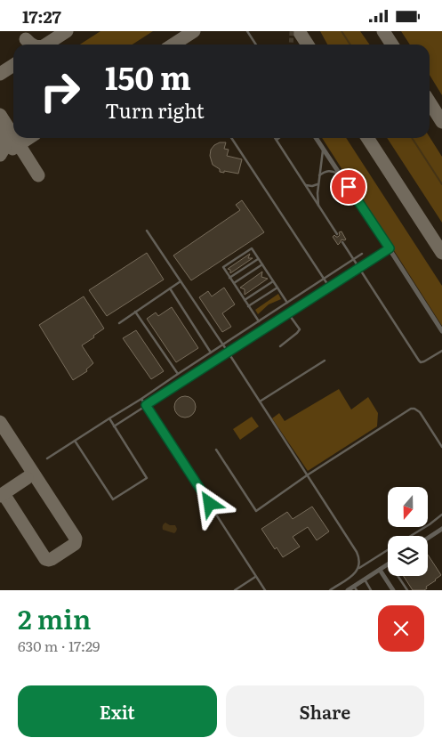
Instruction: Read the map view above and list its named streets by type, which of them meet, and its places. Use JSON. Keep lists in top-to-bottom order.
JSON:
{
  "north": "bottom",
  "page": {
    "status": "17:27",
    "turn": ["150 m", "Turn right"],
    "heading": ["2 min", "630 m · 17:29"],
    "buttons": ["Exit", "Share"]
  }
}
